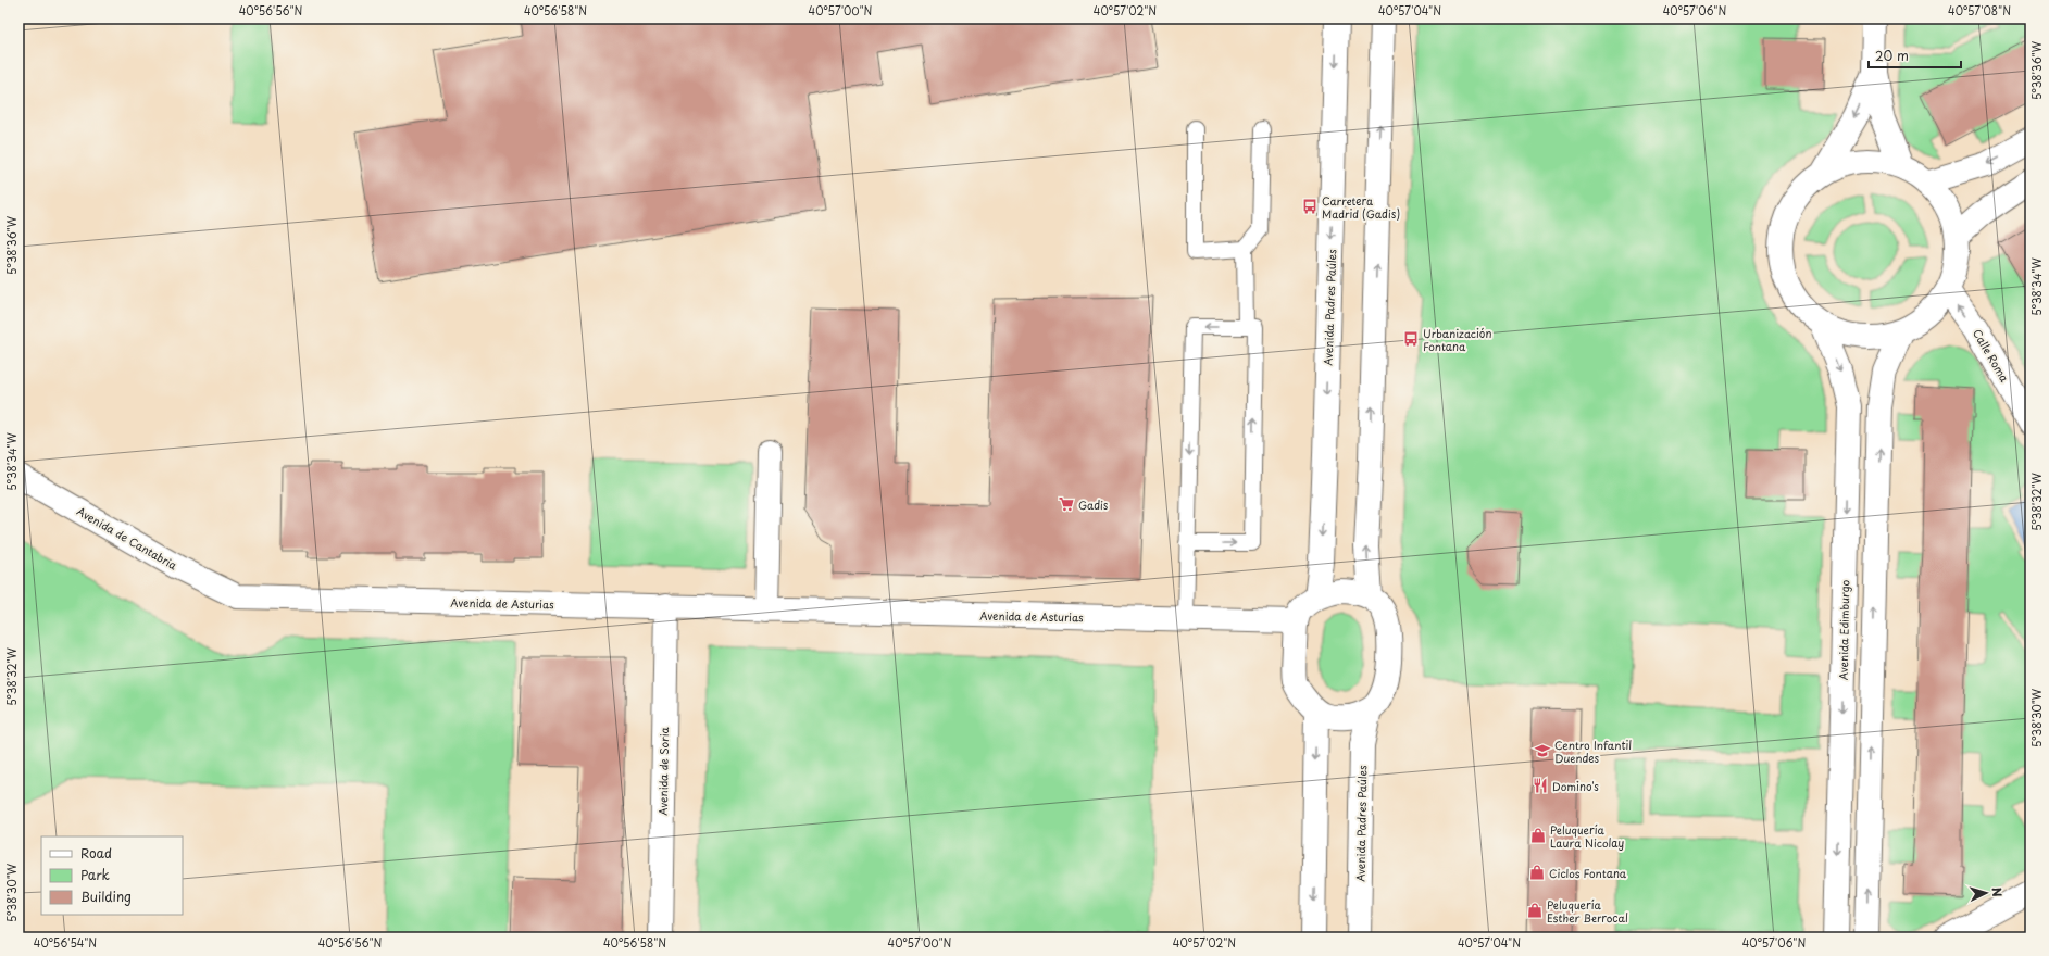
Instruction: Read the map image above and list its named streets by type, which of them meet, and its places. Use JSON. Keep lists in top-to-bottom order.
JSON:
{
  "streets": {
    "main road": [
      "Avenida Padres Paúles",
      "Calle Roma",
      "Avenida de Cantabria",
      "Avenida de Asturias",
      "Avenida Edimburgo",
      "Avenida de Soria"
    ]
  },
  "crossings": [
    ["Avenida Padres Paúles", "Avenida de Asturias"],
    ["Avenida de Cantabria", "Avenida de Asturias"],
    ["Avenida de Asturias", "Avenida de Soria"]
  ],
  "one_way": ["Calle Roma"],
  "places": {
    "bus stop": ["Carretera Madrid (Gadis)", "Urbanización Fontana"],
    "supermarket": ["Gadis"],
    "school or university": ["Centro Infantil Duendes"],
    "restaurant": ["Domino's"],
    "shop": ["Peluquería Laura Nicolay", "Ciclos Fontana", "Peluquería Esther Berrocal"]
  },
  "legend": ["Road", "Park", "Building"],
  "scale_bar": "20 m",
  "north": "right",
  "coordinates": [
    "40°56'56\"N",
    "40°56'58\"N",
    "40°57'00\"N",
    "40°57'02\"N",
    "40°57'04\"N",
    "40°57'06\"N",
    "40°57'08\"N",
    "5°38'36\"W",
    "5°38'34\"W",
    "5°38'32\"W",
    "5°38'30\"W",
    "40°56'54\"N"
  ]
}
